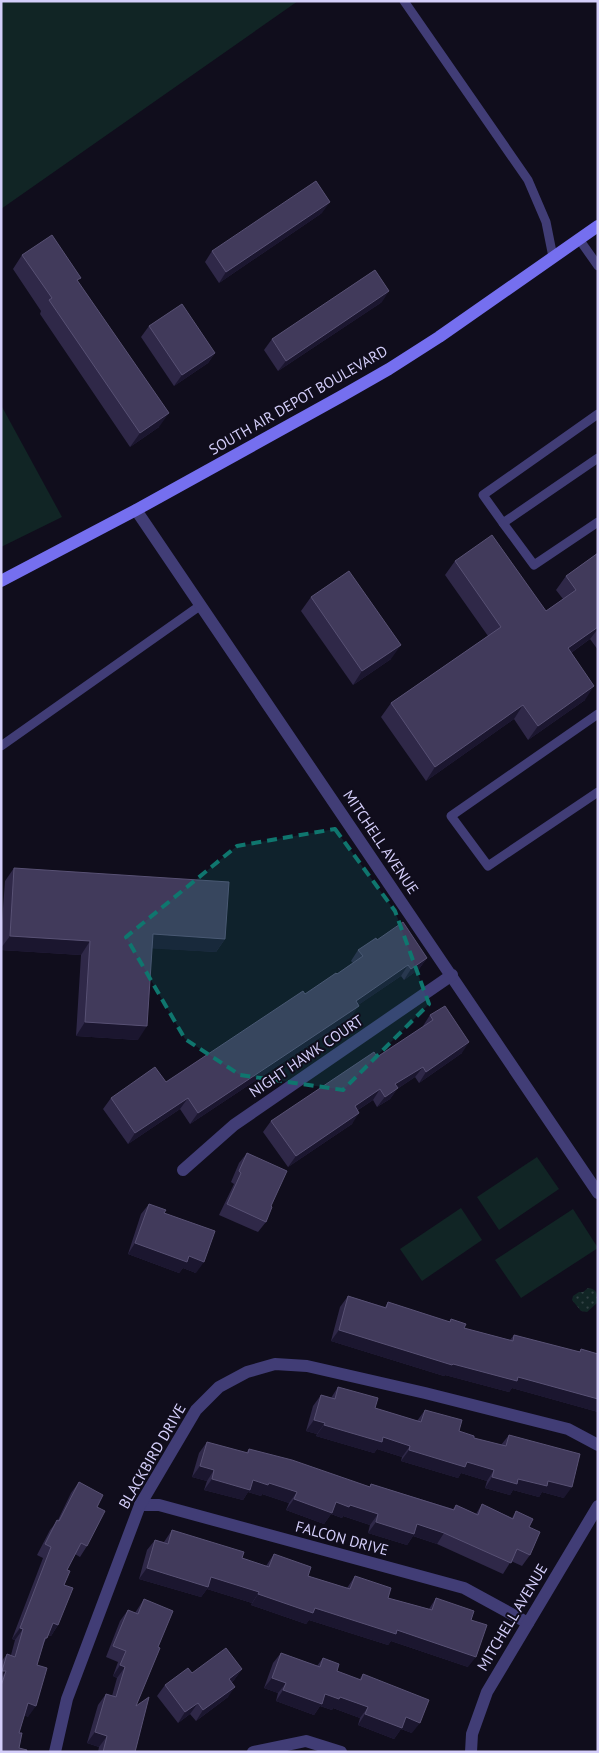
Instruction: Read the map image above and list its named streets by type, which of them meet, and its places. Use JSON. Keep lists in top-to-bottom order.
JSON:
{
  "streets": {
    "street": [
      "SOUTH AIR DEPOT BOULEVARD",
      "MITCHELL AVENUE",
      "NIGHT HAWK COURT",
      "BLACKBIRD DRIVE",
      "FALCON DRIVE"
    ]
  },
  "crossings": [
    ["SOUTH AIR DEPOT BOULEVARD", "MITCHELL AVENUE"],
    ["MITCHELL AVENUE", "NIGHT HAWK COURT"],
    ["MITCHELL AVENUE", "FALCON DRIVE"],
    ["BLACKBIRD DRIVE", "FALCON DRIVE"]
  ]
}
